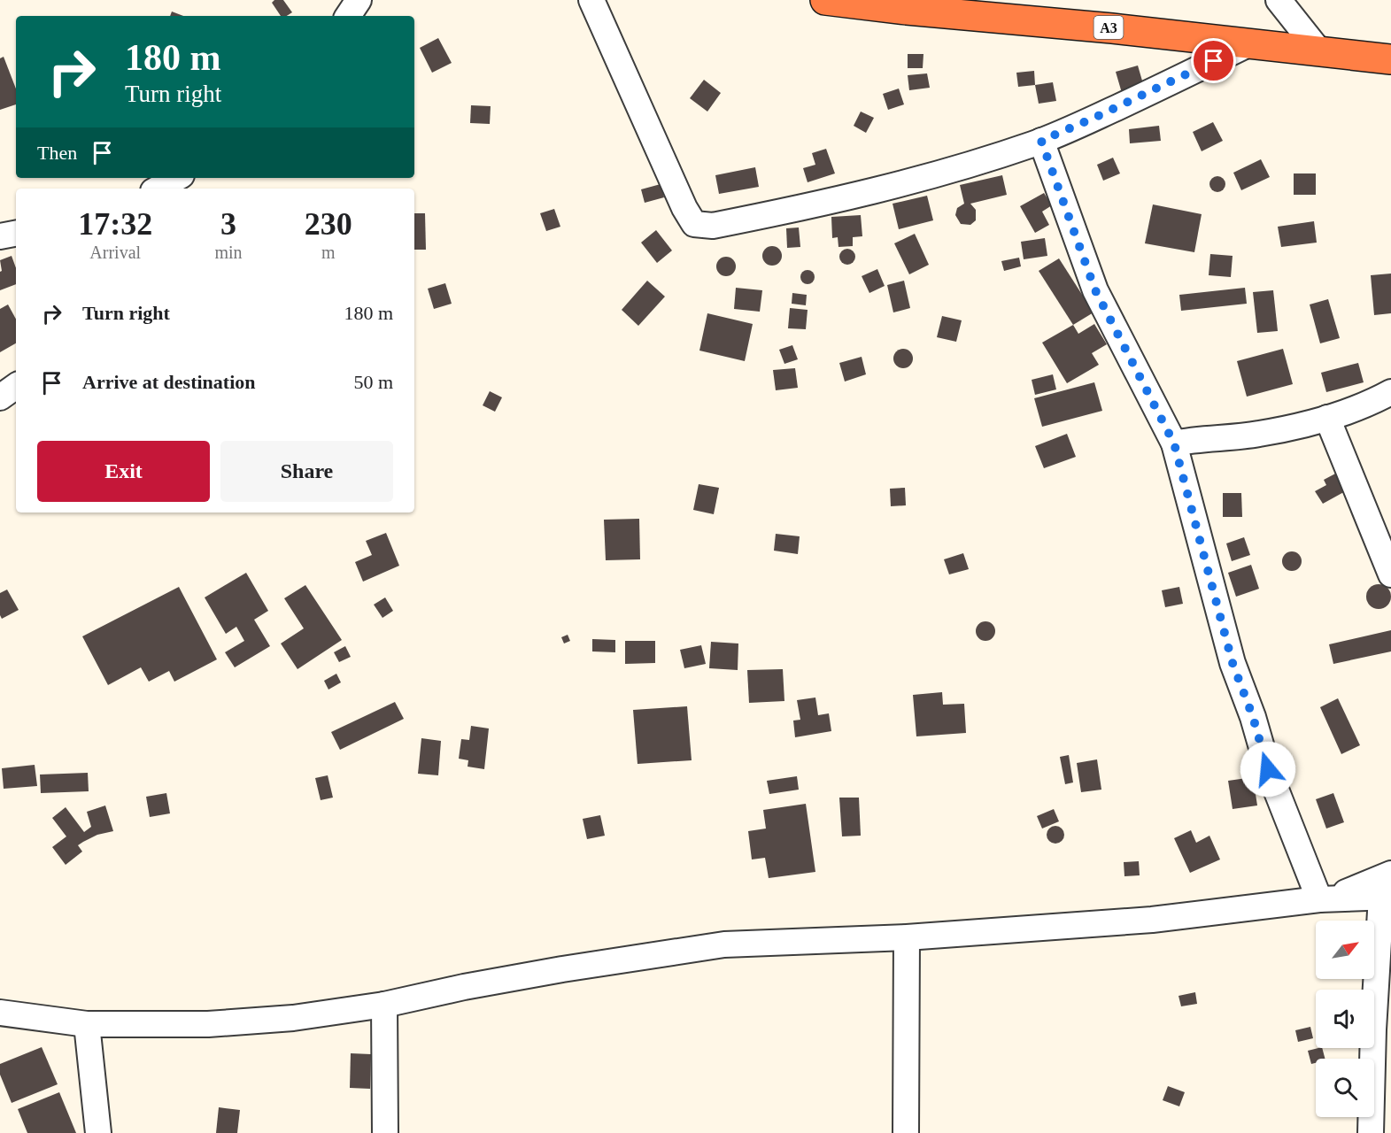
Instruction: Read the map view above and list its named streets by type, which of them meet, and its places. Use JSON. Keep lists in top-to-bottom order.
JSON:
{
  "streets": {
    "highway": ["A3"]
  },
  "north": "top right",
  "page": {
    "turn": ["180 m", "Turn right"],
    "then": "Then",
    "eta": [
      "17:32",
      "Arrival",
      "3",
      "min",
      "230",
      "m"
    ],
    "list": [
      {
        "name": "Turn right",
        "value": "180 m"
      },
      {
        "name": "Arrive at destination",
        "value": "50 m"
      }
    ],
    "buttons": ["Exit", "Share"]
  }
}
